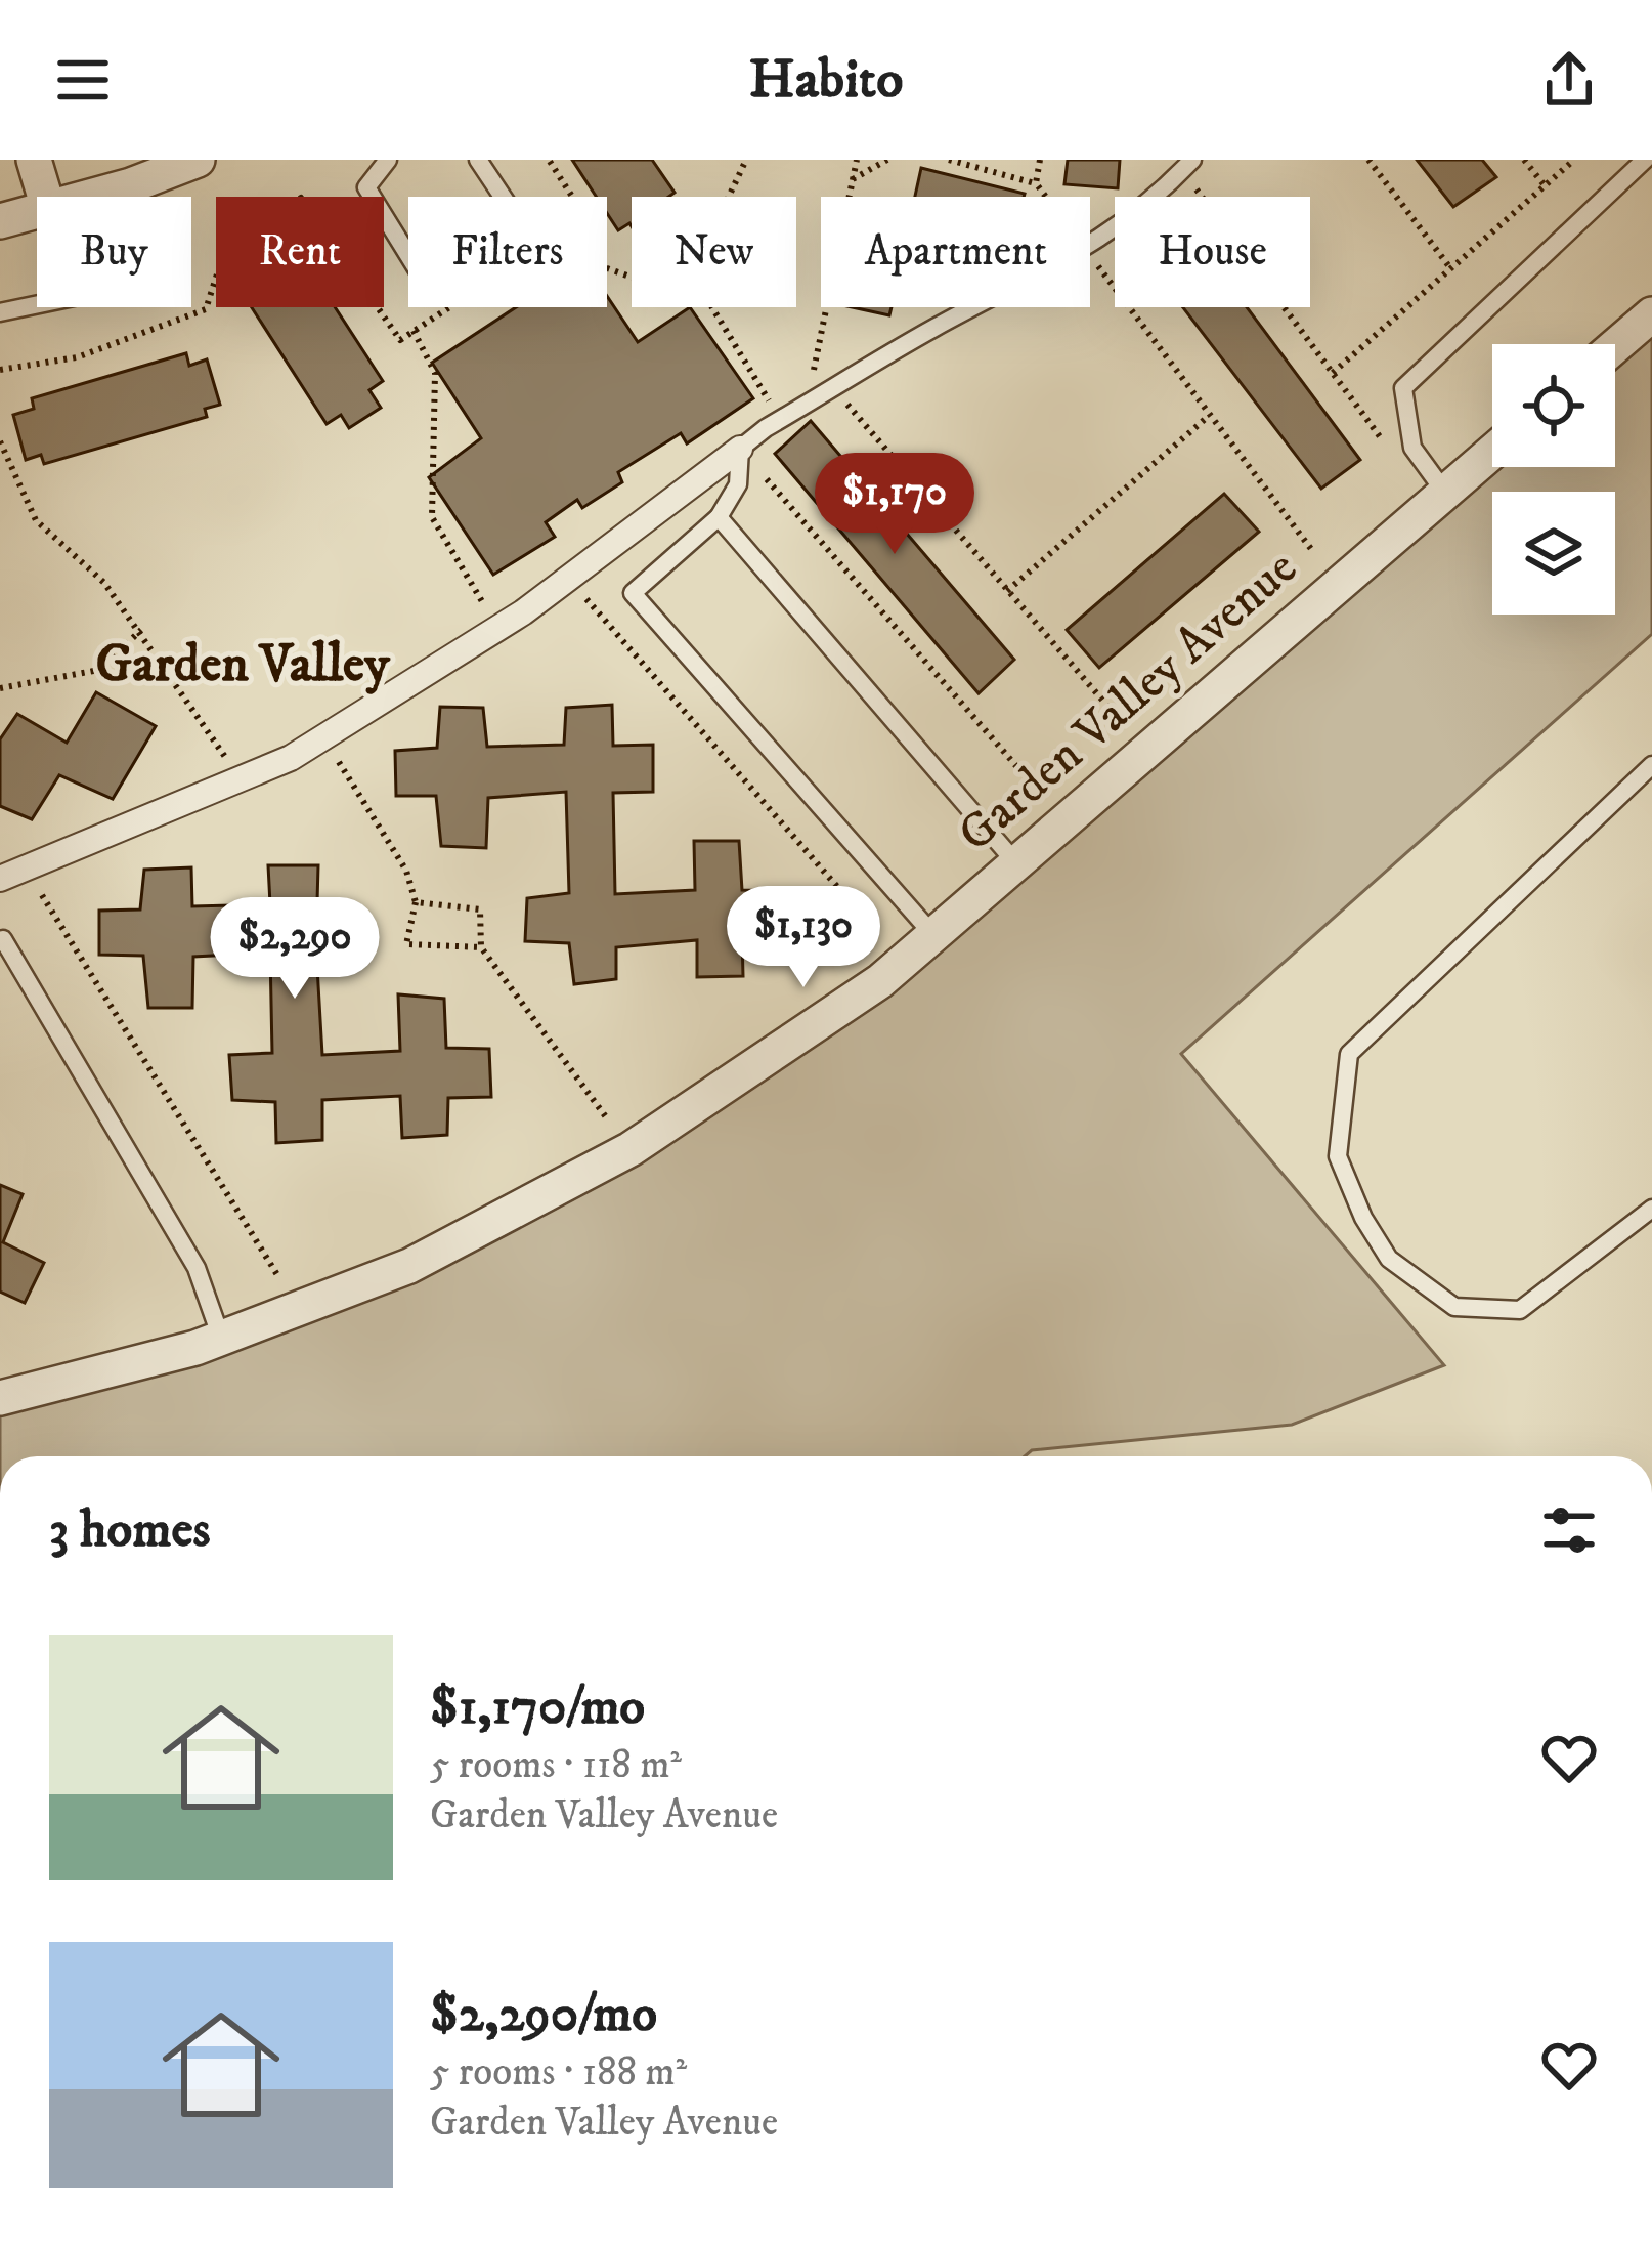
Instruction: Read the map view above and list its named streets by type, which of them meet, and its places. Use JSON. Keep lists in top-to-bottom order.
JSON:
{
  "streets": {
    "street": ["Garden Valley Avenue"]
  },
  "districts": ["Garden Valley"],
  "page": {
    "header": "Habito",
    "chip": [
      "Buy",
      "Rent",
      "Filters",
      "New",
      "Apartment",
      "House"
    ],
    "price": ["$1,170", "$1,130", "$2,290"],
    "heading": "3 homes",
    "list": [
      {
        "name": "$1,170/mo",
        "note": "5 rooms · 118 m² · Garden Valley Avenue"
      },
      {
        "name": "$2,290/mo",
        "note": "5 rooms · 188 m² · Garden Valley Avenue"
      }
    ]
  }
}
